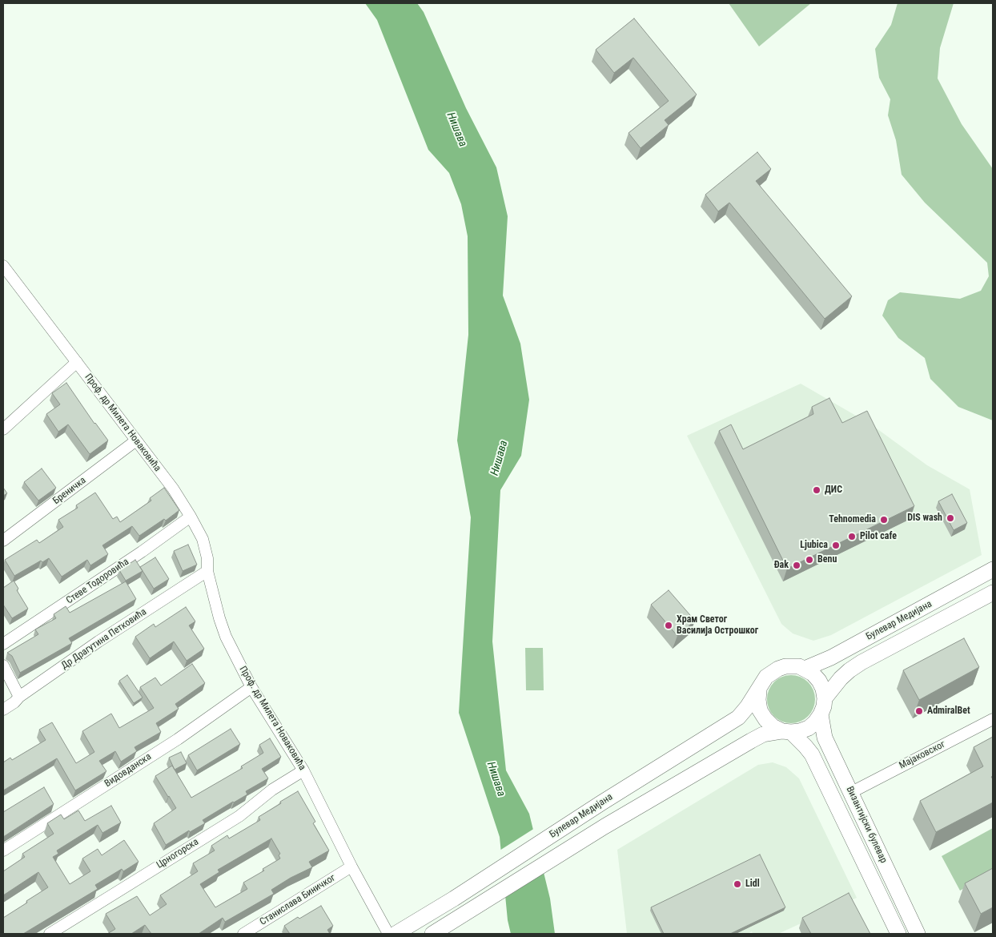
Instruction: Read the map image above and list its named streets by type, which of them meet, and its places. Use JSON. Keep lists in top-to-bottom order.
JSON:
{
  "streets": {
    "main road": ["Булевар Медијана", "Византијски булевар"],
    "street": [
      "Проф. др Милета Новаковића",
      "Бреничка",
      "Стеве Тодоровића",
      "Др Драгутина Петковића",
      "Мајаковског",
      "Видовданска",
      "Црногорска",
      "Станислава Биничког"
    ]
  },
  "crossings": [
    ["Проф. др Милета Новаковића", "Бреничка"],
    ["Проф. др Милета Новаковића", "Стеве Тодоровића"],
    ["Проф. др Милета Новаковића", "Др Драгутина Петковића"],
    ["Проф. др Милета Новаковића", "Видовданска"],
    ["Проф. др Милета Новаковића", "Црногорска"],
    ["Проф. др Милета Новаковића", "Станислава Биничког"],
    ["Булевар Медијана", "Византијски булевар"],
    ["Мајаковског", "Византијски булевар"]
  ],
  "water": ["Нишава"],
  "places": [
    "ДИС",
    "DIS wash",
    "Tehnomedia",
    "Pilot cafe",
    "Ljubica",
    "Benu",
    "Đak",
    "Храм Светог Василија Острошког",
    "AdmiralBet",
    "Lidl"
  ]
}
